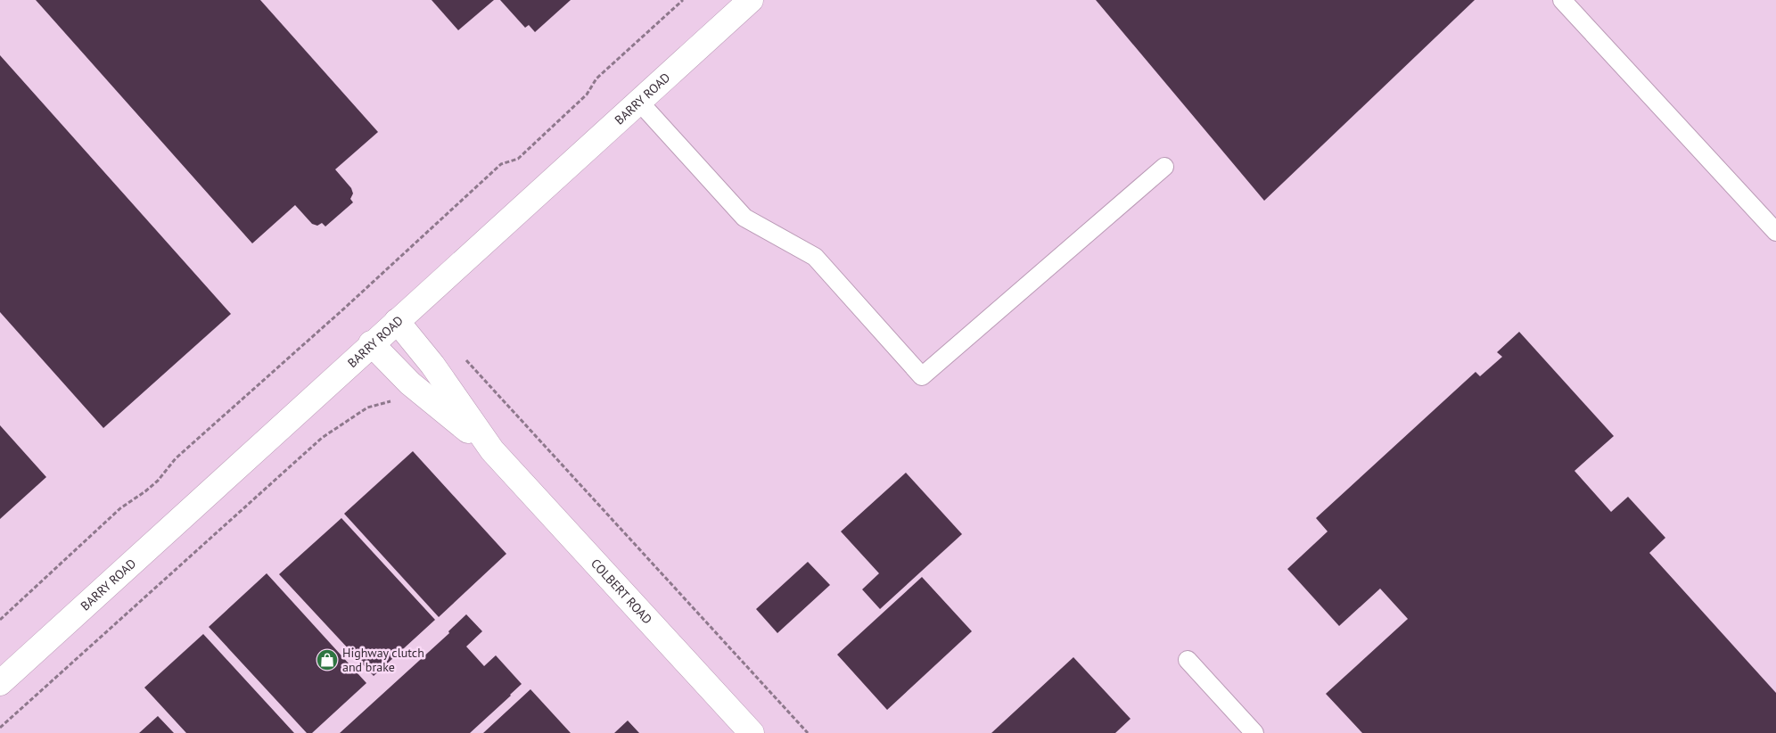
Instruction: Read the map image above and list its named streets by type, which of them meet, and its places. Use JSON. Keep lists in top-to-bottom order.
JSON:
{
  "streets": {
    "street": ["BARRY ROAD", "COLBERT ROAD"]
  },
  "crossings": [
    ["BARRY ROAD", "COLBERT ROAD"]
  ],
  "places": {
    "shop": ["Highway clutch and brake"]
  }
}
